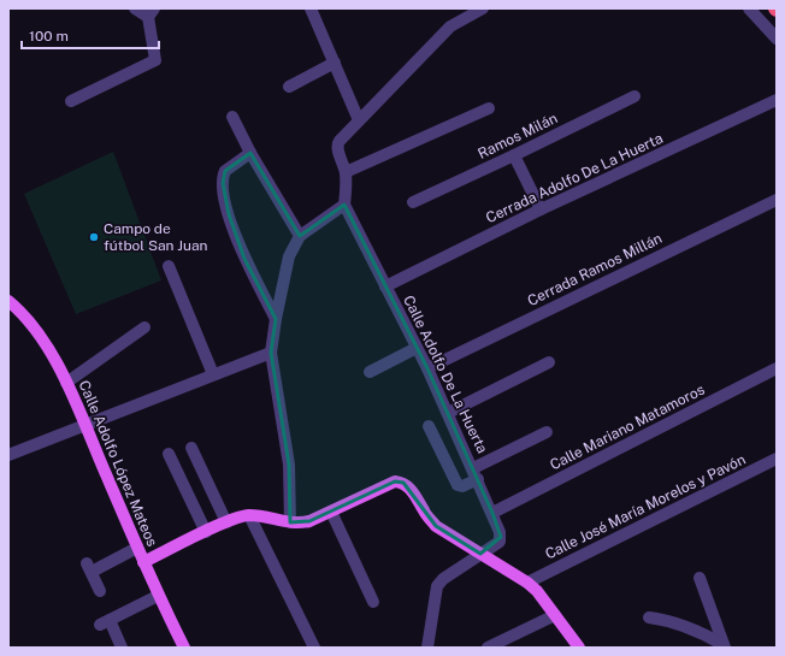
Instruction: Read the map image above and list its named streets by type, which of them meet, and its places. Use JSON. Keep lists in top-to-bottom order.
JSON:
{
  "streets": {
    "main road": ["Calle Adolfo López Mateos"],
    "street": [
      "Ramos Milán",
      "Cerrada Adolfo De La Huerta",
      "Cerrada Ramos Millán",
      "Calle Adolfo De La Huerta",
      "Calle Mariano Matamoros",
      "Calle José María Morelos y Pavón"
    ]
  },
  "crossings": [
    ["Cerrada Adolfo De La Huerta", "Calle Adolfo De La Huerta"],
    ["Cerrada Ramos Millán", "Calle Adolfo De La Huerta"],
    ["Calle Adolfo De La Huerta", "Calle Mariano Matamoros"]
  ],
  "places": ["Campo de fútbol San Juan"],
  "scale_bar": "100 m"
}
